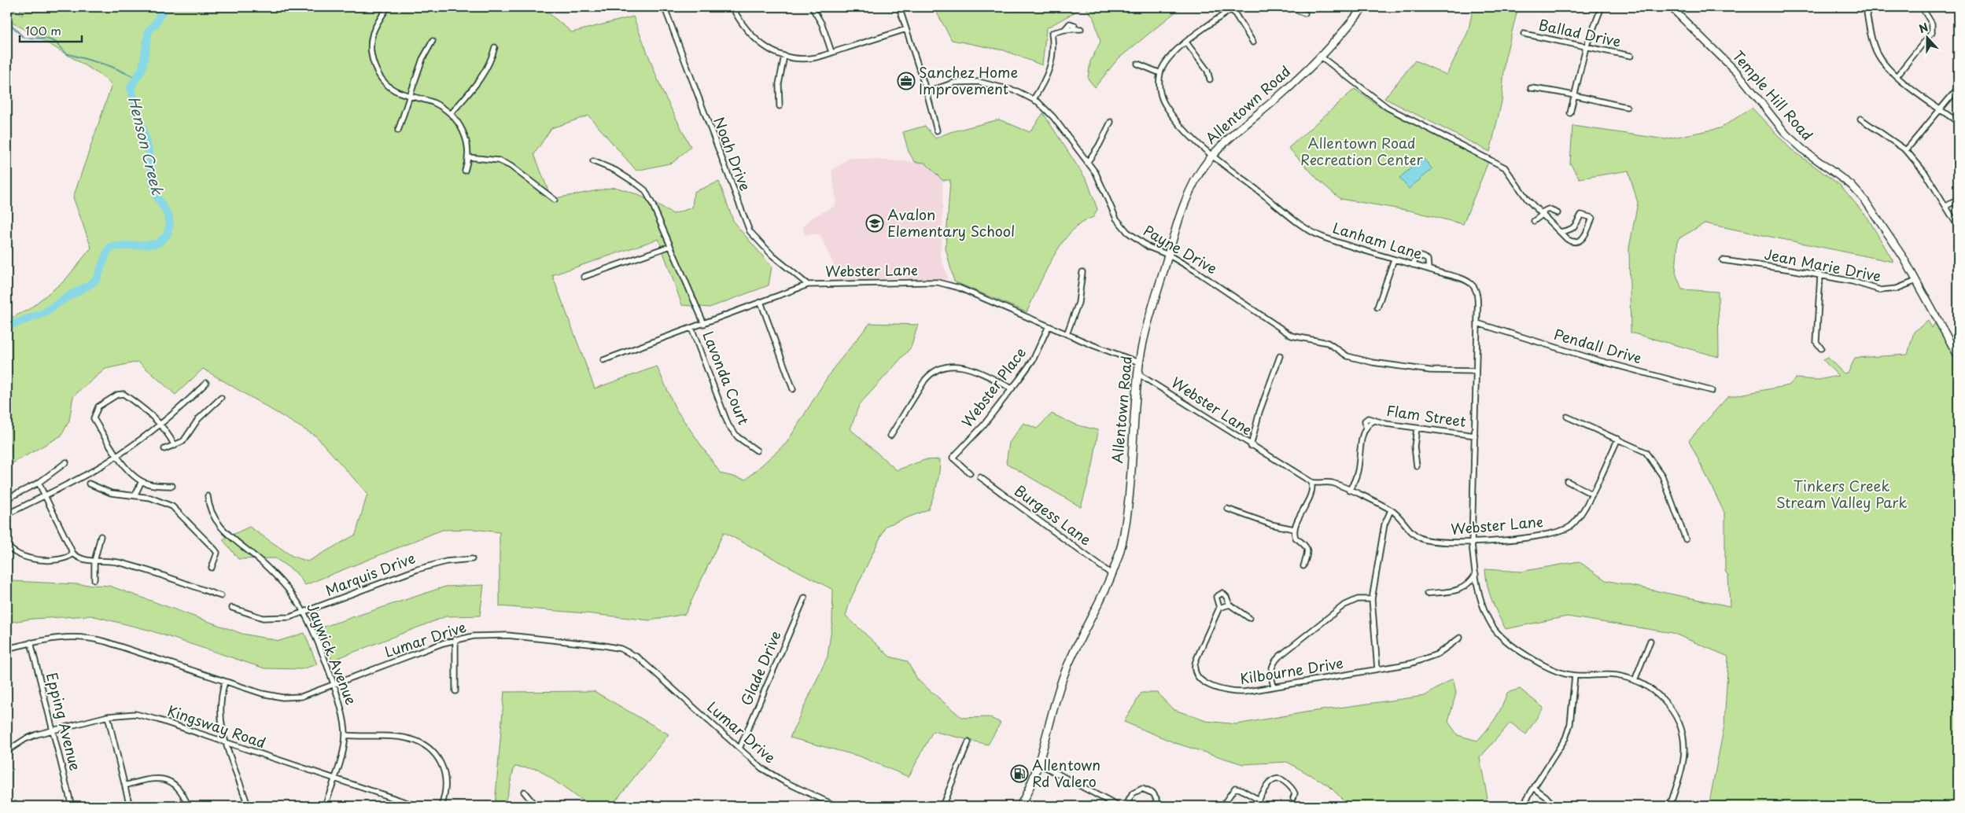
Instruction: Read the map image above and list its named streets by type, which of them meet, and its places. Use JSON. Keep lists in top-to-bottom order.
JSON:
{
  "streets": {
    "main road": ["Temple Hill Road", "Allentown Road"],
    "street": [
      "Ballad Drive",
      "Noah Drive",
      "Lanham Lane",
      "Payne Drive",
      "Jean Marie Drive",
      "Webster Lane",
      "Pendall Drive",
      "Lavonda Court",
      "Webster Place",
      "Flam Street",
      "Burgess Lane",
      "Marquis Drive",
      "Lumar Drive",
      "Jaywick Avenue",
      "Glade Drive",
      "Kilbourne Drive",
      "Epping Avenue",
      "Kingsway Road"
    ]
  },
  "crossings": [
    ["Temple Hill Road", "Jean Marie Drive"],
    ["Allentown Road", "Lanham Lane"],
    ["Allentown Road", "Payne Drive"],
    ["Allentown Road", "Webster Lane"],
    ["Allentown Road", "Burgess Lane"],
    ["Noah Drive", "Webster Lane"],
    ["Lanham Lane", "Payne Drive"],
    ["Lanham Lane", "Webster Lane"],
    ["Lanham Lane", "Pendall Drive"],
    ["Lanham Lane", "Flam Street"],
    ["Webster Lane", "Lavonda Court"],
    ["Webster Lane", "Webster Place"],
    ["Webster Lane", "Flam Street"],
    ["Marquis Drive", "Jaywick Avenue"],
    ["Lumar Drive", "Jaywick Avenue"],
    ["Lumar Drive", "Glade Drive"],
    ["Lumar Drive", "Epping Avenue"],
    ["Jaywick Avenue", "Kingsway Road"],
    ["Epping Avenue", "Kingsway Road"]
  ],
  "water": ["Henson Creek"],
  "parks": ["Allentown Road Recreation Center", "Tinkers Creek Stream Valley Park"],
  "places": {
    "office": ["Sanchez Home Improvement"],
    "school or university": ["Avalon Elementary School"],
    "fuel station": ["Allentown Rd Valero"]
  },
  "scale_bar": "100 m",
  "north": "top"
}
